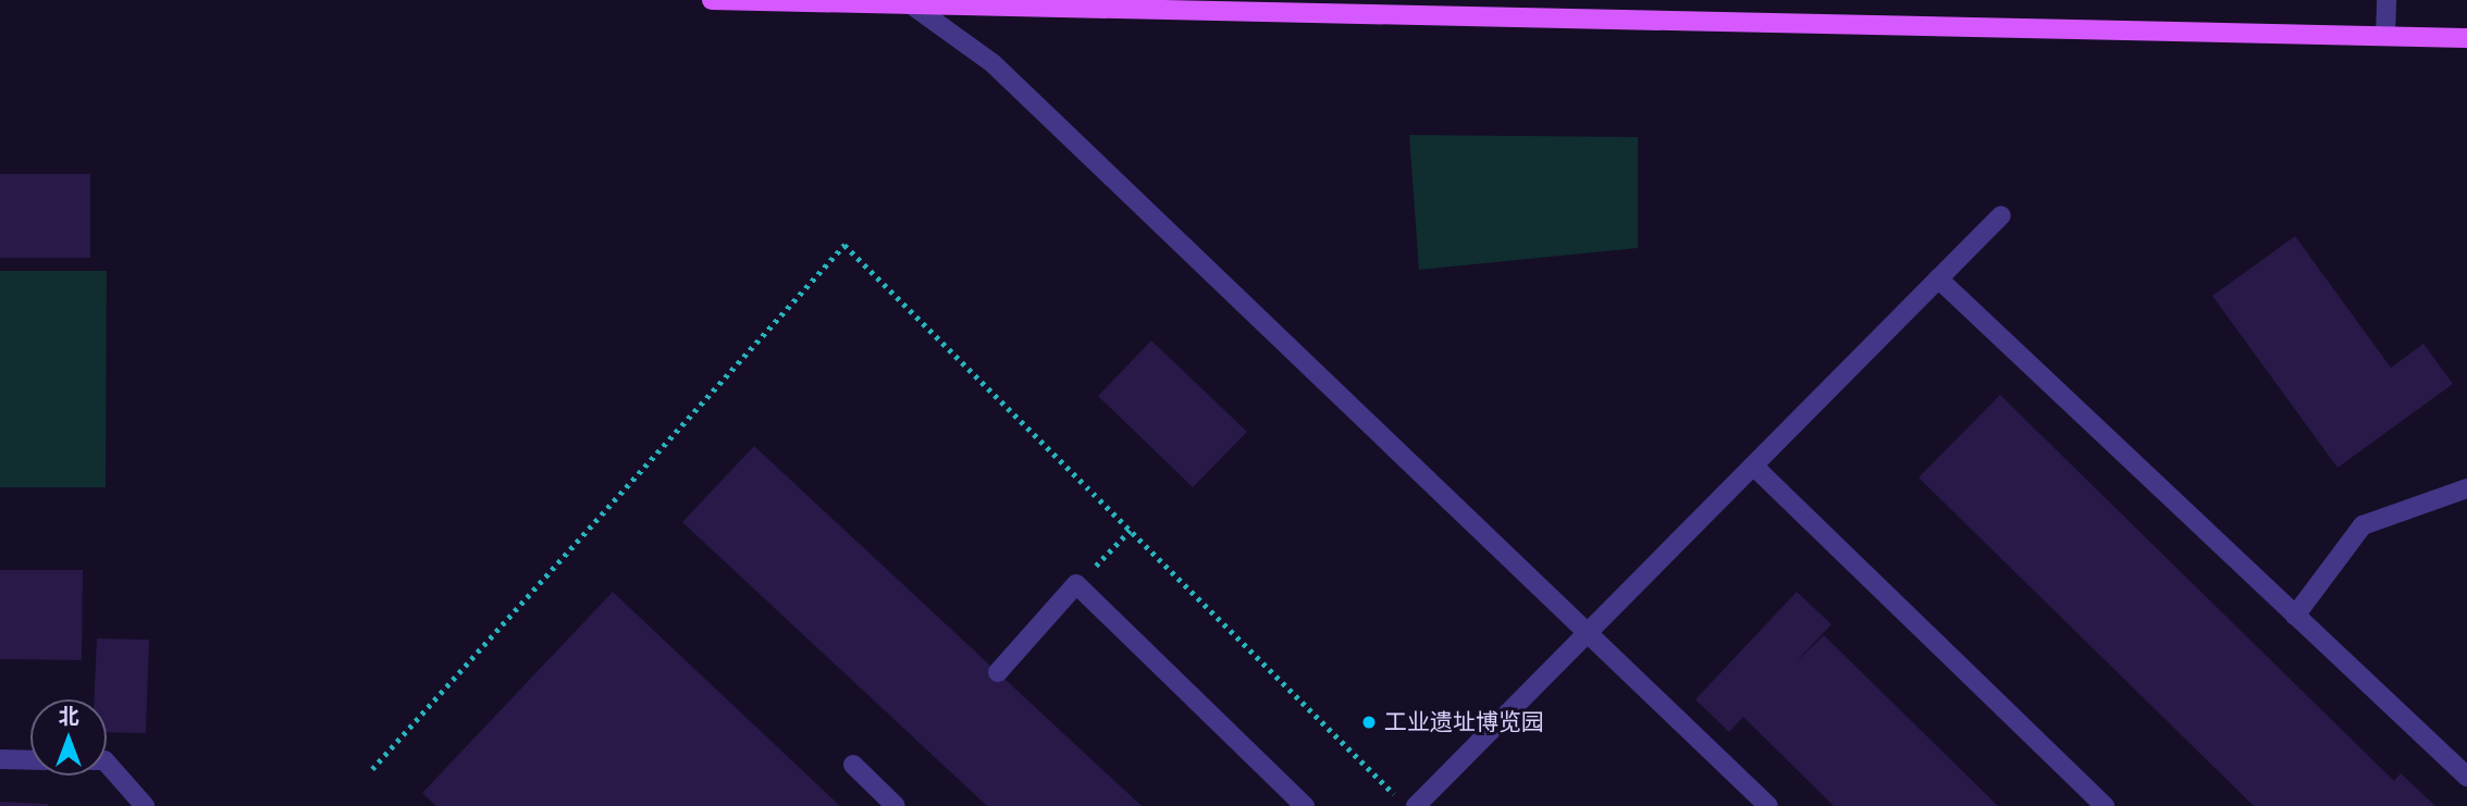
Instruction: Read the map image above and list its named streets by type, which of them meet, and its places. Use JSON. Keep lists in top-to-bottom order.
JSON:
{
  "places": ["工业遗址博览园"],
  "north": "top"
}
